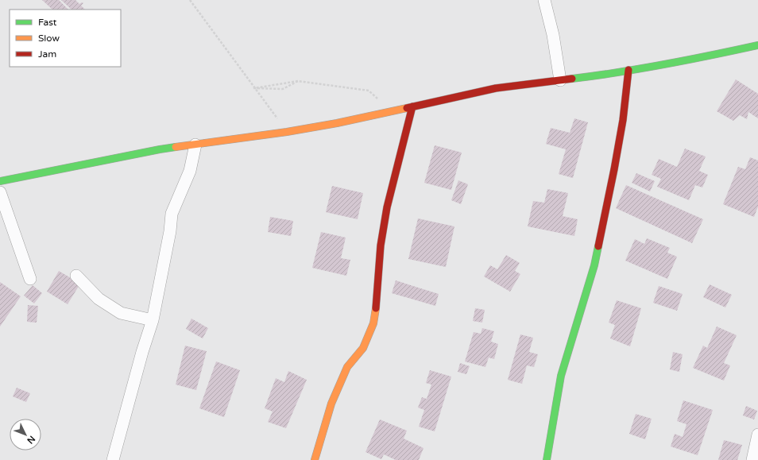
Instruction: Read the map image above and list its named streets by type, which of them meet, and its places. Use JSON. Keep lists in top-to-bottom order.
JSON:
{
  "legend": ["Fast", "Slow", "Jam"],
  "north": "bottom right"
}
